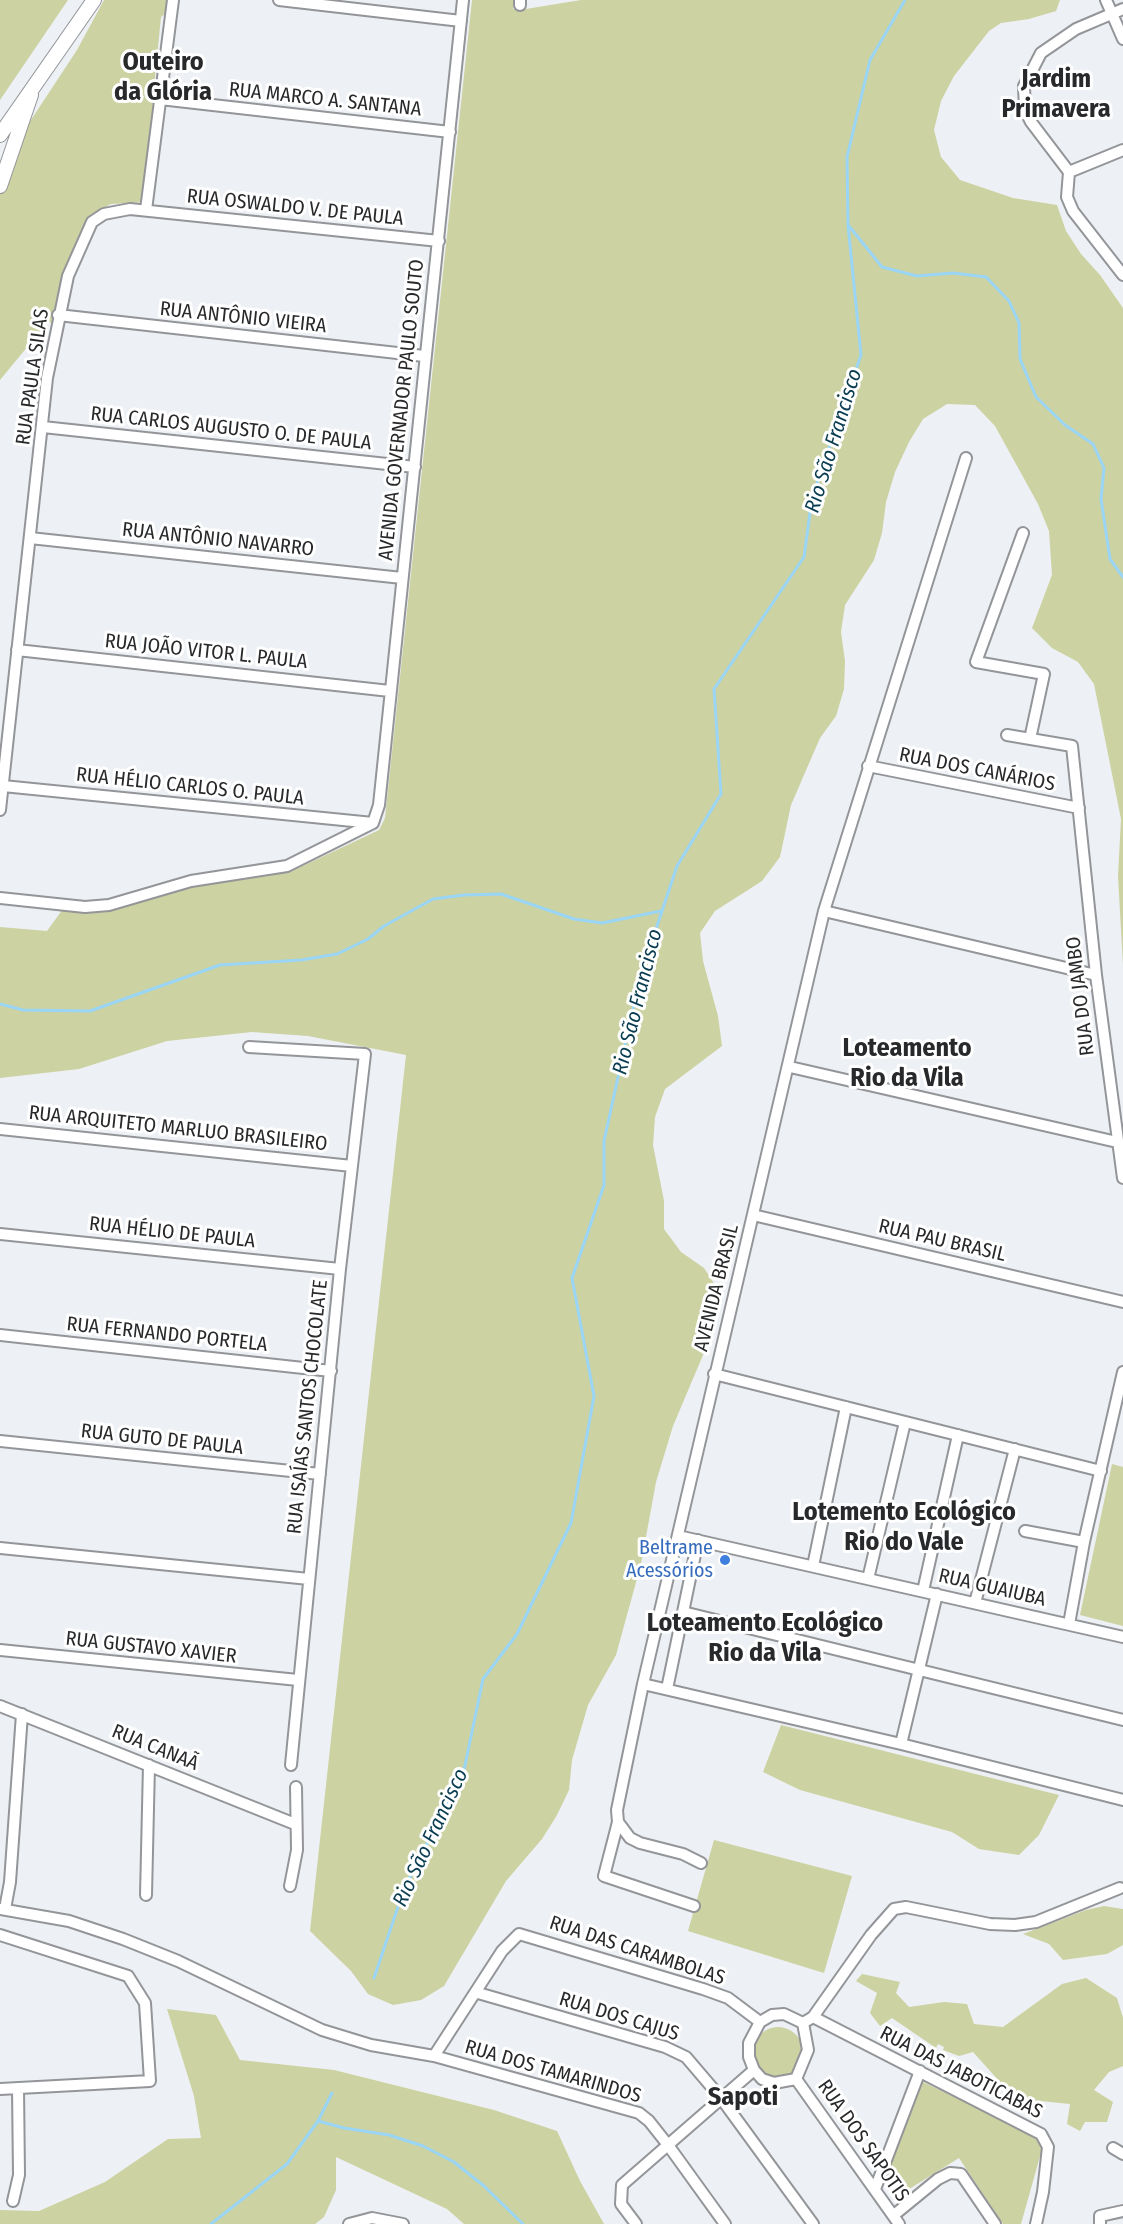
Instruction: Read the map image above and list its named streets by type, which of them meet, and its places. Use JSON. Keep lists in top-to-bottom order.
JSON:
{
  "streets": {
    "street": [
      "RUA MARCO A. SANTANA",
      "RUA OSWALDO V. DE PAULA",
      "RUA ANTÔNIO VIEIRA",
      "RUA PAULA SILAS",
      "AVENIDA GOVERNADOR PAULO SOUTO",
      "RUA CARLOS AUGUSTO O. DE PAULA",
      "RUA ANTÔNIO NAVARRO",
      "RUA JOÃO VITOR L. PAULA",
      "RUA DOS CANÁRIOS",
      "RUA HÉLIO CARLOS O. PAULA",
      "RUA DO JAMBO",
      "RUA ARQUITETO MARLUO BRASILEIRO",
      "RUA HÉLIO DE PAULA",
      "RUA PAU BRASIL",
      "AVENIDA BRASIL",
      "RUA FERNANDO PORTELA",
      "RUA ISAÍAS SANTOS CHOCOLATE",
      "RUA GUTO DE PAULA",
      "RUA GUAIUBA",
      "RUA GUSTAVO XAVIER",
      "RUA CANAÃ",
      "RUA DAS CARAMBOLAS",
      "RUA DOS CAJUS",
      "RUA DOS TAMARINDOS",
      "RUA DAS JABOTICABAS",
      "RUA DOS SAPOTIS"
    ]
  },
  "crossings": [
    ["RUA MARCO A. SANTANA", "AVENIDA GOVERNADOR PAULO SOUTO"],
    ["RUA OSWALDO V. DE PAULA", "RUA PAULA SILAS"],
    ["RUA OSWALDO V. DE PAULA", "AVENIDA GOVERNADOR PAULO SOUTO"],
    ["RUA ANTÔNIO VIEIRA", "RUA PAULA SILAS"],
    ["RUA ANTÔNIO VIEIRA", "AVENIDA GOVERNADOR PAULO SOUTO"],
    ["RUA PAULA SILAS", "RUA CARLOS AUGUSTO O. DE PAULA"],
    ["RUA PAULA SILAS", "RUA ANTÔNIO NAVARRO"],
    ["RUA PAULA SILAS", "RUA JOÃO VITOR L. PAULA"],
    ["RUA PAULA SILAS", "RUA HÉLIO CARLOS O. PAULA"],
    ["AVENIDA GOVERNADOR PAULO SOUTO", "RUA CARLOS AUGUSTO O. DE PAULA"],
    ["AVENIDA GOVERNADOR PAULO SOUTO", "RUA ANTÔNIO NAVARRO"],
    ["AVENIDA GOVERNADOR PAULO SOUTO", "RUA JOÃO VITOR L. PAULA"],
    ["AVENIDA GOVERNADOR PAULO SOUTO", "RUA HÉLIO CARLOS O. PAULA"],
    ["RUA DOS CANÁRIOS", "RUA DO JAMBO"],
    ["RUA DOS CANÁRIOS", "AVENIDA BRASIL"],
    ["RUA ARQUITETO MARLUO BRASILEIRO", "RUA ISAÍAS SANTOS CHOCOLATE"],
    ["RUA HÉLIO DE PAULA", "RUA ISAÍAS SANTOS CHOCOLATE"],
    ["RUA PAU BRASIL", "AVENIDA BRASIL"],
    ["AVENIDA BRASIL", "RUA GUAIUBA"],
    ["RUA FERNANDO PORTELA", "RUA ISAÍAS SANTOS CHOCOLATE"],
    ["RUA ISAÍAS SANTOS CHOCOLATE", "RUA GUTO DE PAULA"],
    ["RUA ISAÍAS SANTOS CHOCOLATE", "RUA GUSTAVO XAVIER"],
    ["RUA DAS CARAMBOLAS", "RUA DOS CAJUS"],
    ["RUA DAS CARAMBOLAS", "RUA DAS JABOTICABAS"],
    ["RUA DAS CARAMBOLAS", "RUA DOS SAPOTIS"],
    ["RUA DAS JABOTICABAS", "RUA DOS SAPOTIS"]
  ],
  "districts": [
    "Outeiro da Glória",
    "Jardim Primavera",
    "Loteamento Rio da Vila",
    "Lotemento Ecológico Rio do Vale",
    "Loteamento Ecológico Rio da Vila",
    "Sapoti"
  ],
  "water": ["Rio São Francisco"],
  "places": ["Beltrame Acessórios"]
}
